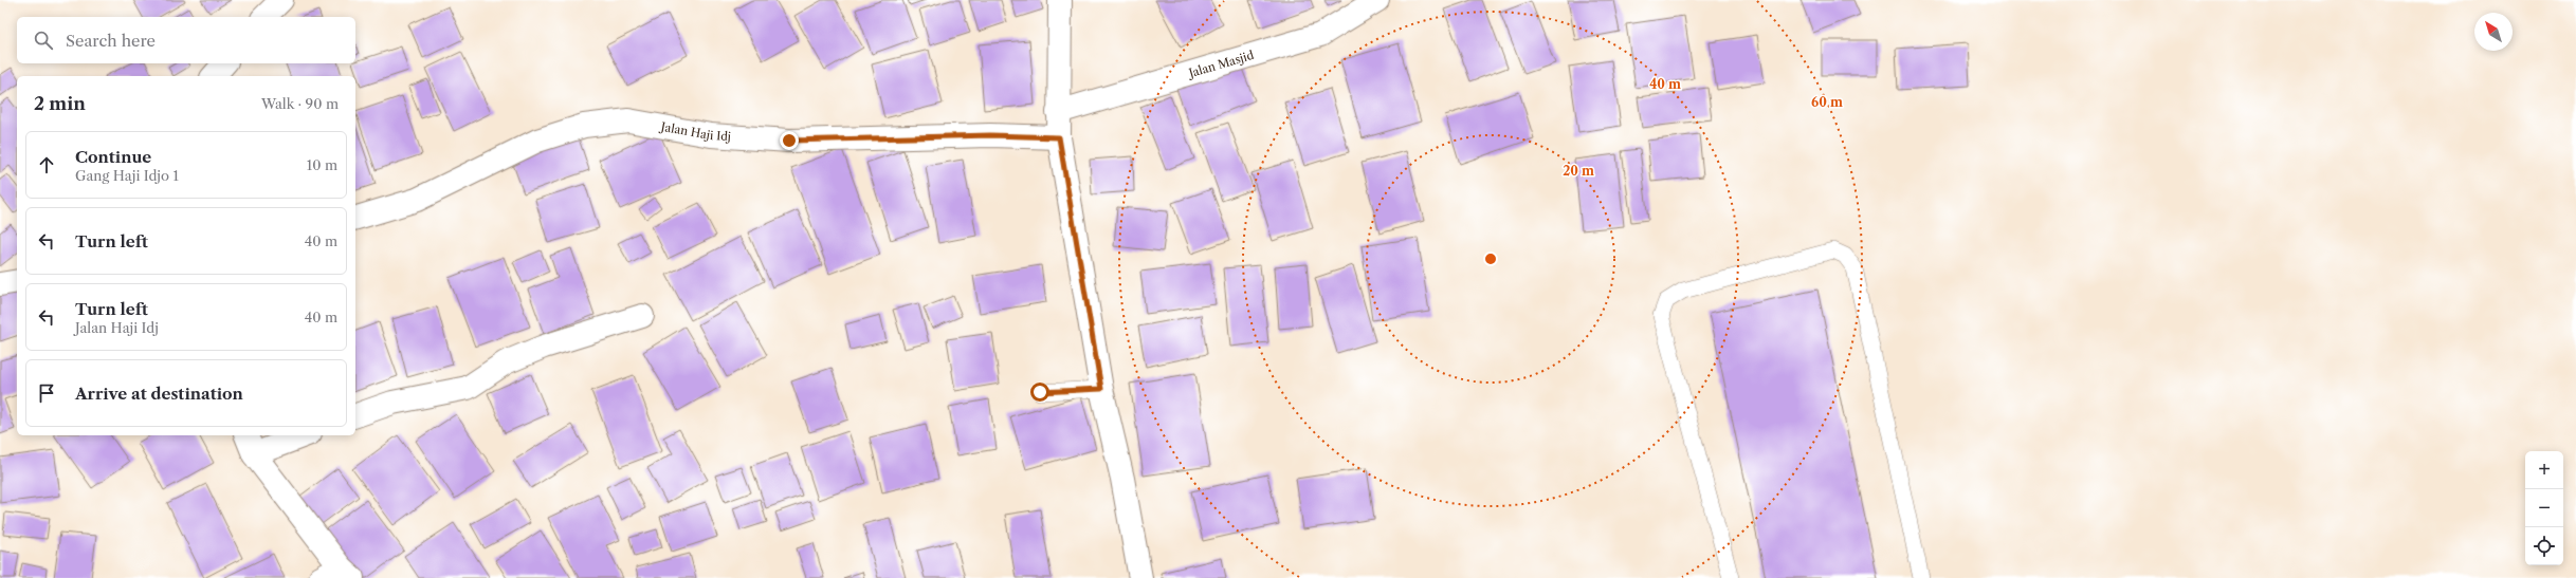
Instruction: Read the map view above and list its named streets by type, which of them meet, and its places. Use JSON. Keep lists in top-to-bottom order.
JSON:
{
  "streets": {
    "street": ["Jalan Masjid", "Jalan Haji Idj"]
  },
  "north": "top left",
  "page": {
    "search": "Search here",
    "heading": ["2 min", "Walk · 90 m"],
    "list": [
      ["Continue", "Gang Haji Idjo 1", "10 m"],
      ["Turn left", "40 m"],
      ["Turn left", "Jalan Haji Idj", "40 m"],
      "Arrive at destination"
    ],
    "map_buttons": ["+", "−"]
  },
  "rings": ["40 m", "60 m", "20 m"]
}
